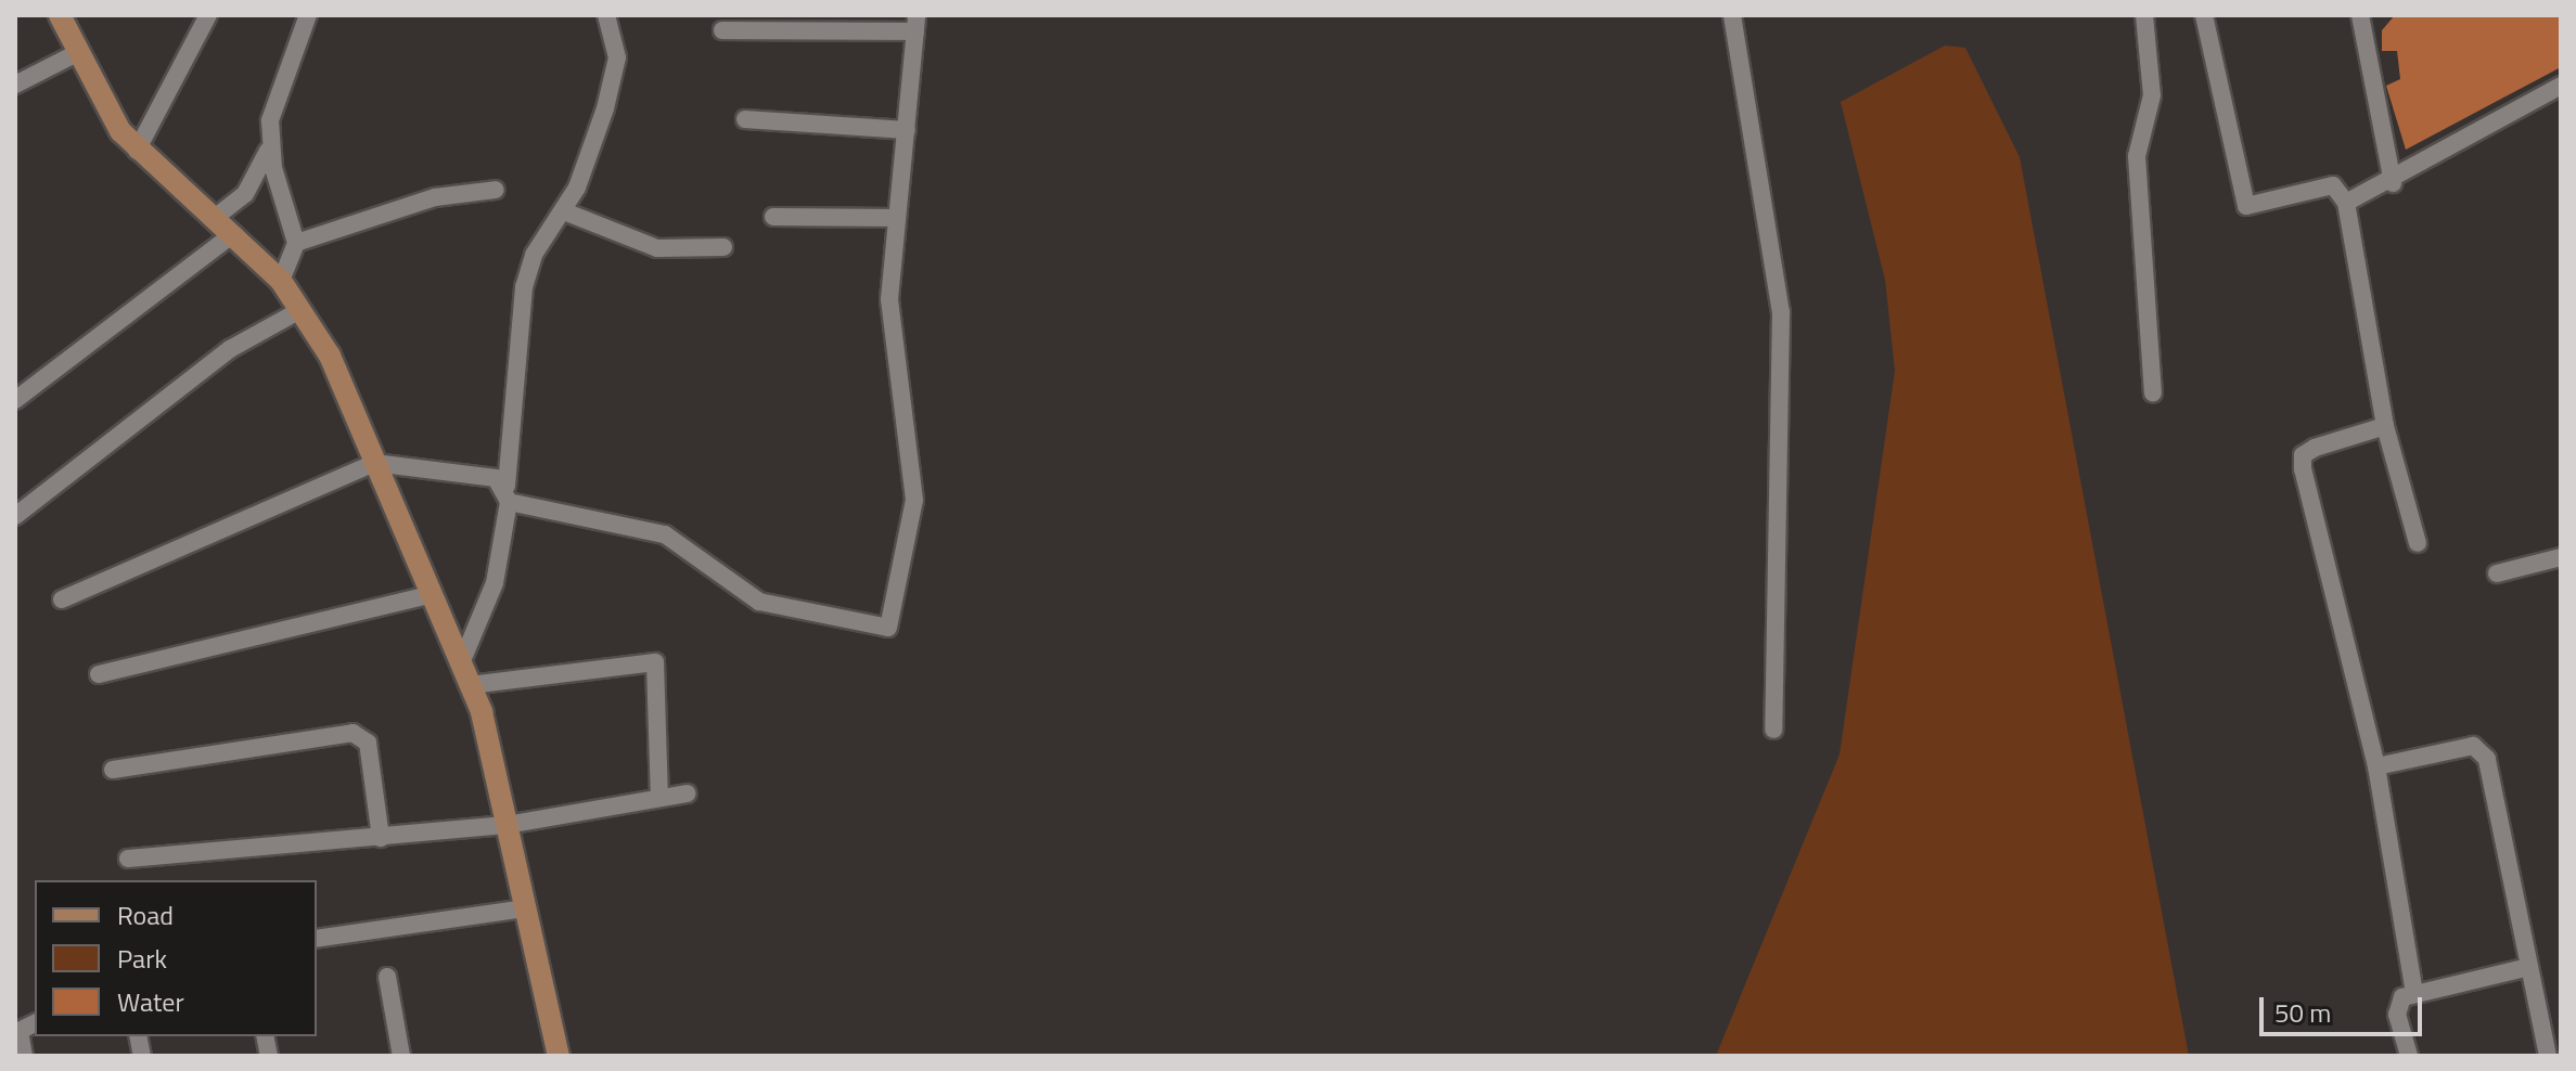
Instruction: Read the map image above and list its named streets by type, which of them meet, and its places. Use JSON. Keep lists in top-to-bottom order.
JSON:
{
  "legend": ["Road", "Park", "Water"],
  "scale_bar": "50 m"
}
